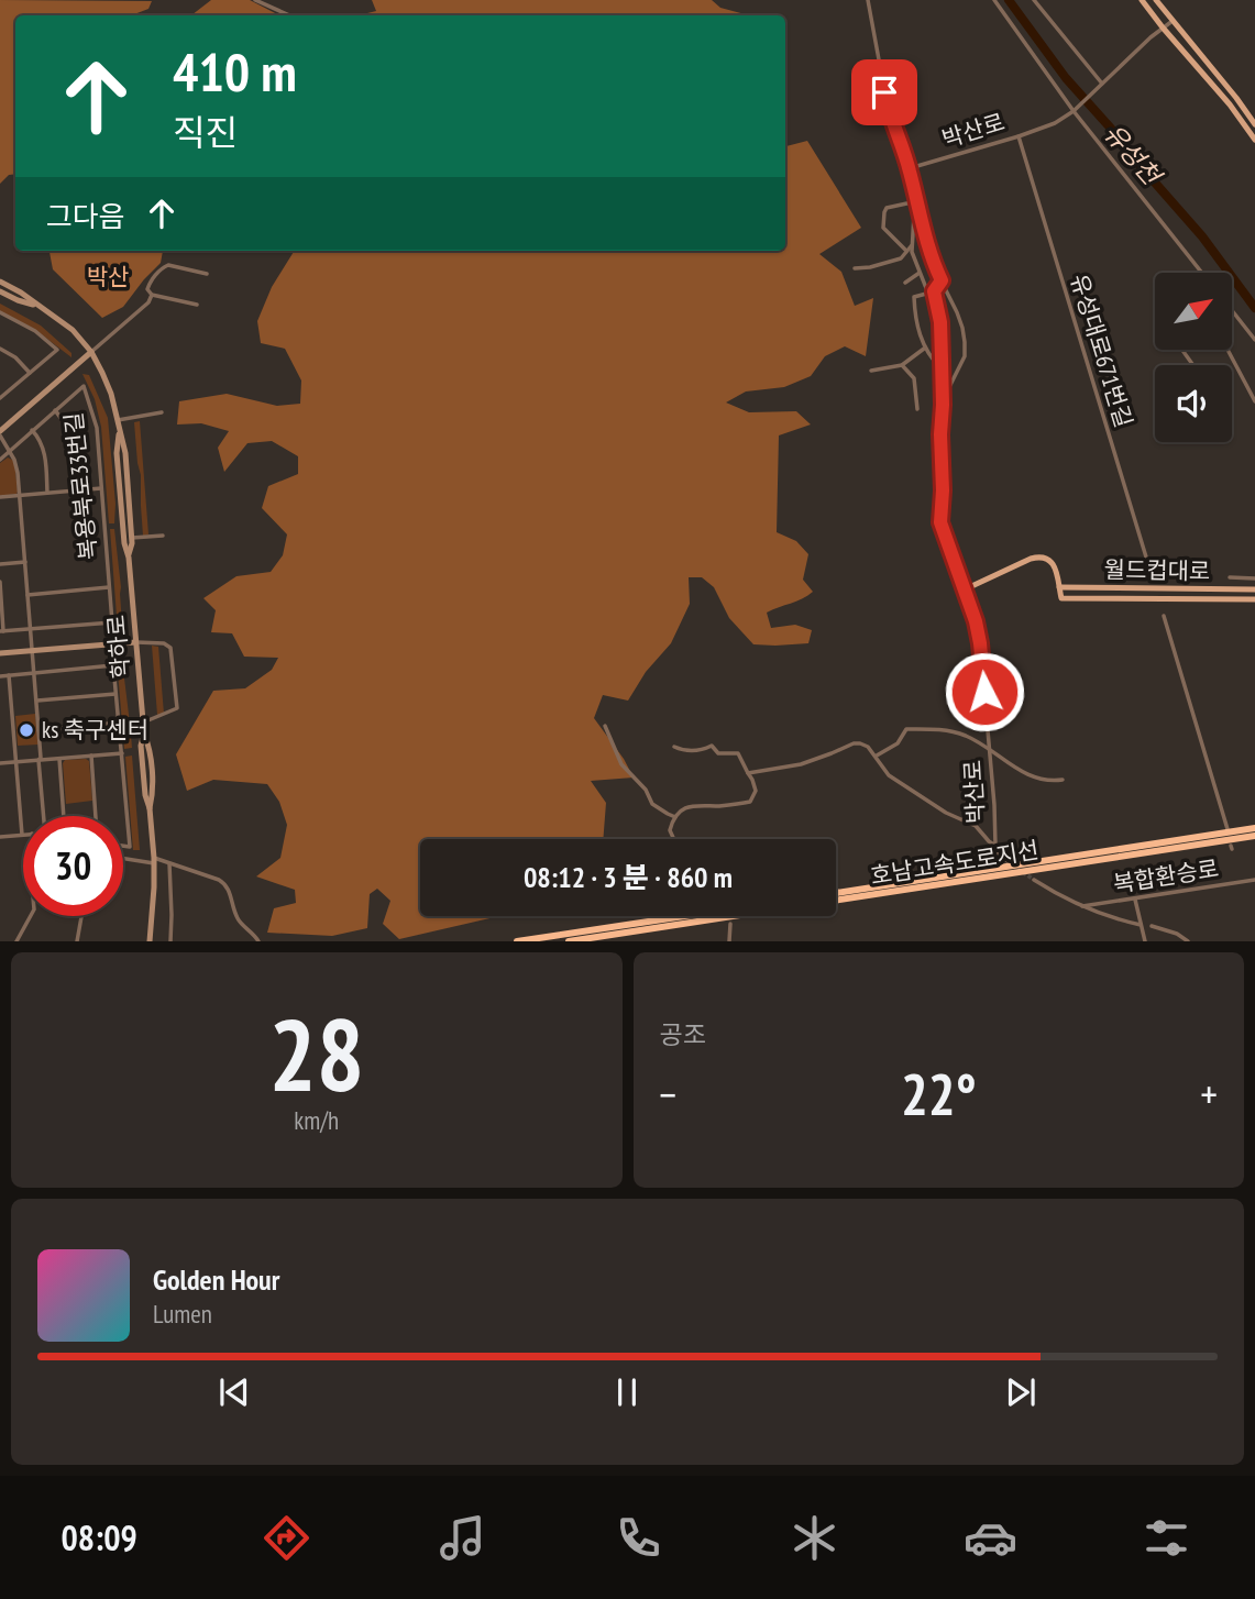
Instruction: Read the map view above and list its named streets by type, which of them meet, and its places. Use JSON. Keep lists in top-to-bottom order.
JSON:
{
  "streets": {
    "highway": ["호남고속도로지선"],
    "main road": ["월드컵대로"],
    "street": [
      "박산로",
      "유성대로671번길",
      "복용북로33번길",
      "학하로",
      "복합환승로"
    ]
  },
  "crossings": [
    ["박산로", "유성대로671번길"]
  ],
  "water": ["유성천"],
  "parks": ["박산"],
  "places": ["ks 축구센터"],
  "north": "top right",
  "page": {
    "turn": ["410 m", "직진"],
    "then": "그다음",
    "limit": "30",
    "trip": "08:12 · 3 분 · 860 m",
    "tile": [
      ["28", "km/h"],
      "공조"
    ],
    "heat": ["−", "22°", "+"],
    "song": ["Golden Hour", "Lumen"],
    "tabs": "08:09"
  }
}
